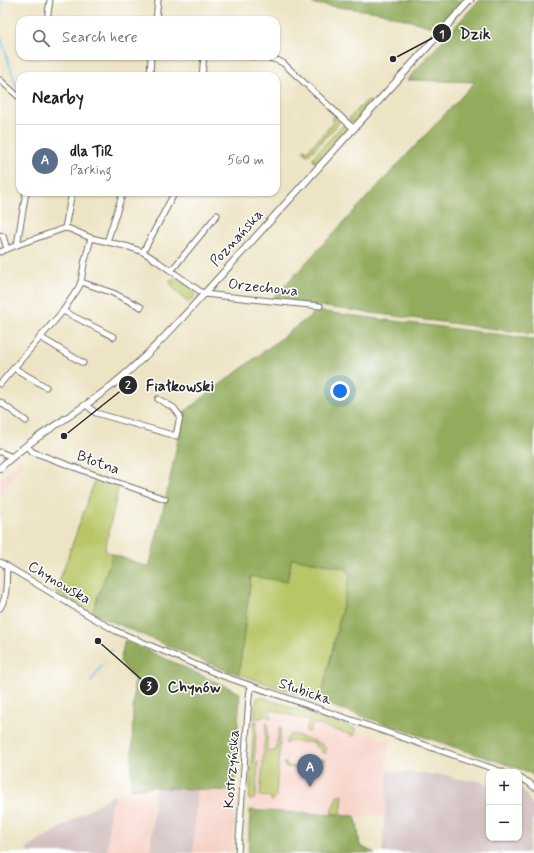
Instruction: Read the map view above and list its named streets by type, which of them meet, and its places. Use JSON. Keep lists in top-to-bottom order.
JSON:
{
  "streets": {
    "street": [
      "Poznańska",
      "Orzechowa",
      "Błotna",
      "Chynowska",
      "Słubicka",
      "Kostrzyńska"
    ]
  },
  "crossings": [
    ["Poznańska", "Orzechowa"],
    ["Poznańska", "Błotna"],
    ["Chynowska", "Słubicka"],
    ["Słubicka", "Kostrzyńska"]
  ],
  "places": ["Dzik", "Fiałkowski", "Chynów"],
  "page": {
    "search": "Search here",
    "heading": "Nearby",
    "list": [
      {
        "mark": "A",
        "name": "dla TiR",
        "note": "Parking",
        "value": "560 m"
      }
    ],
    "pins": "A",
    "map_buttons": ["+", "−"]
  }
}
